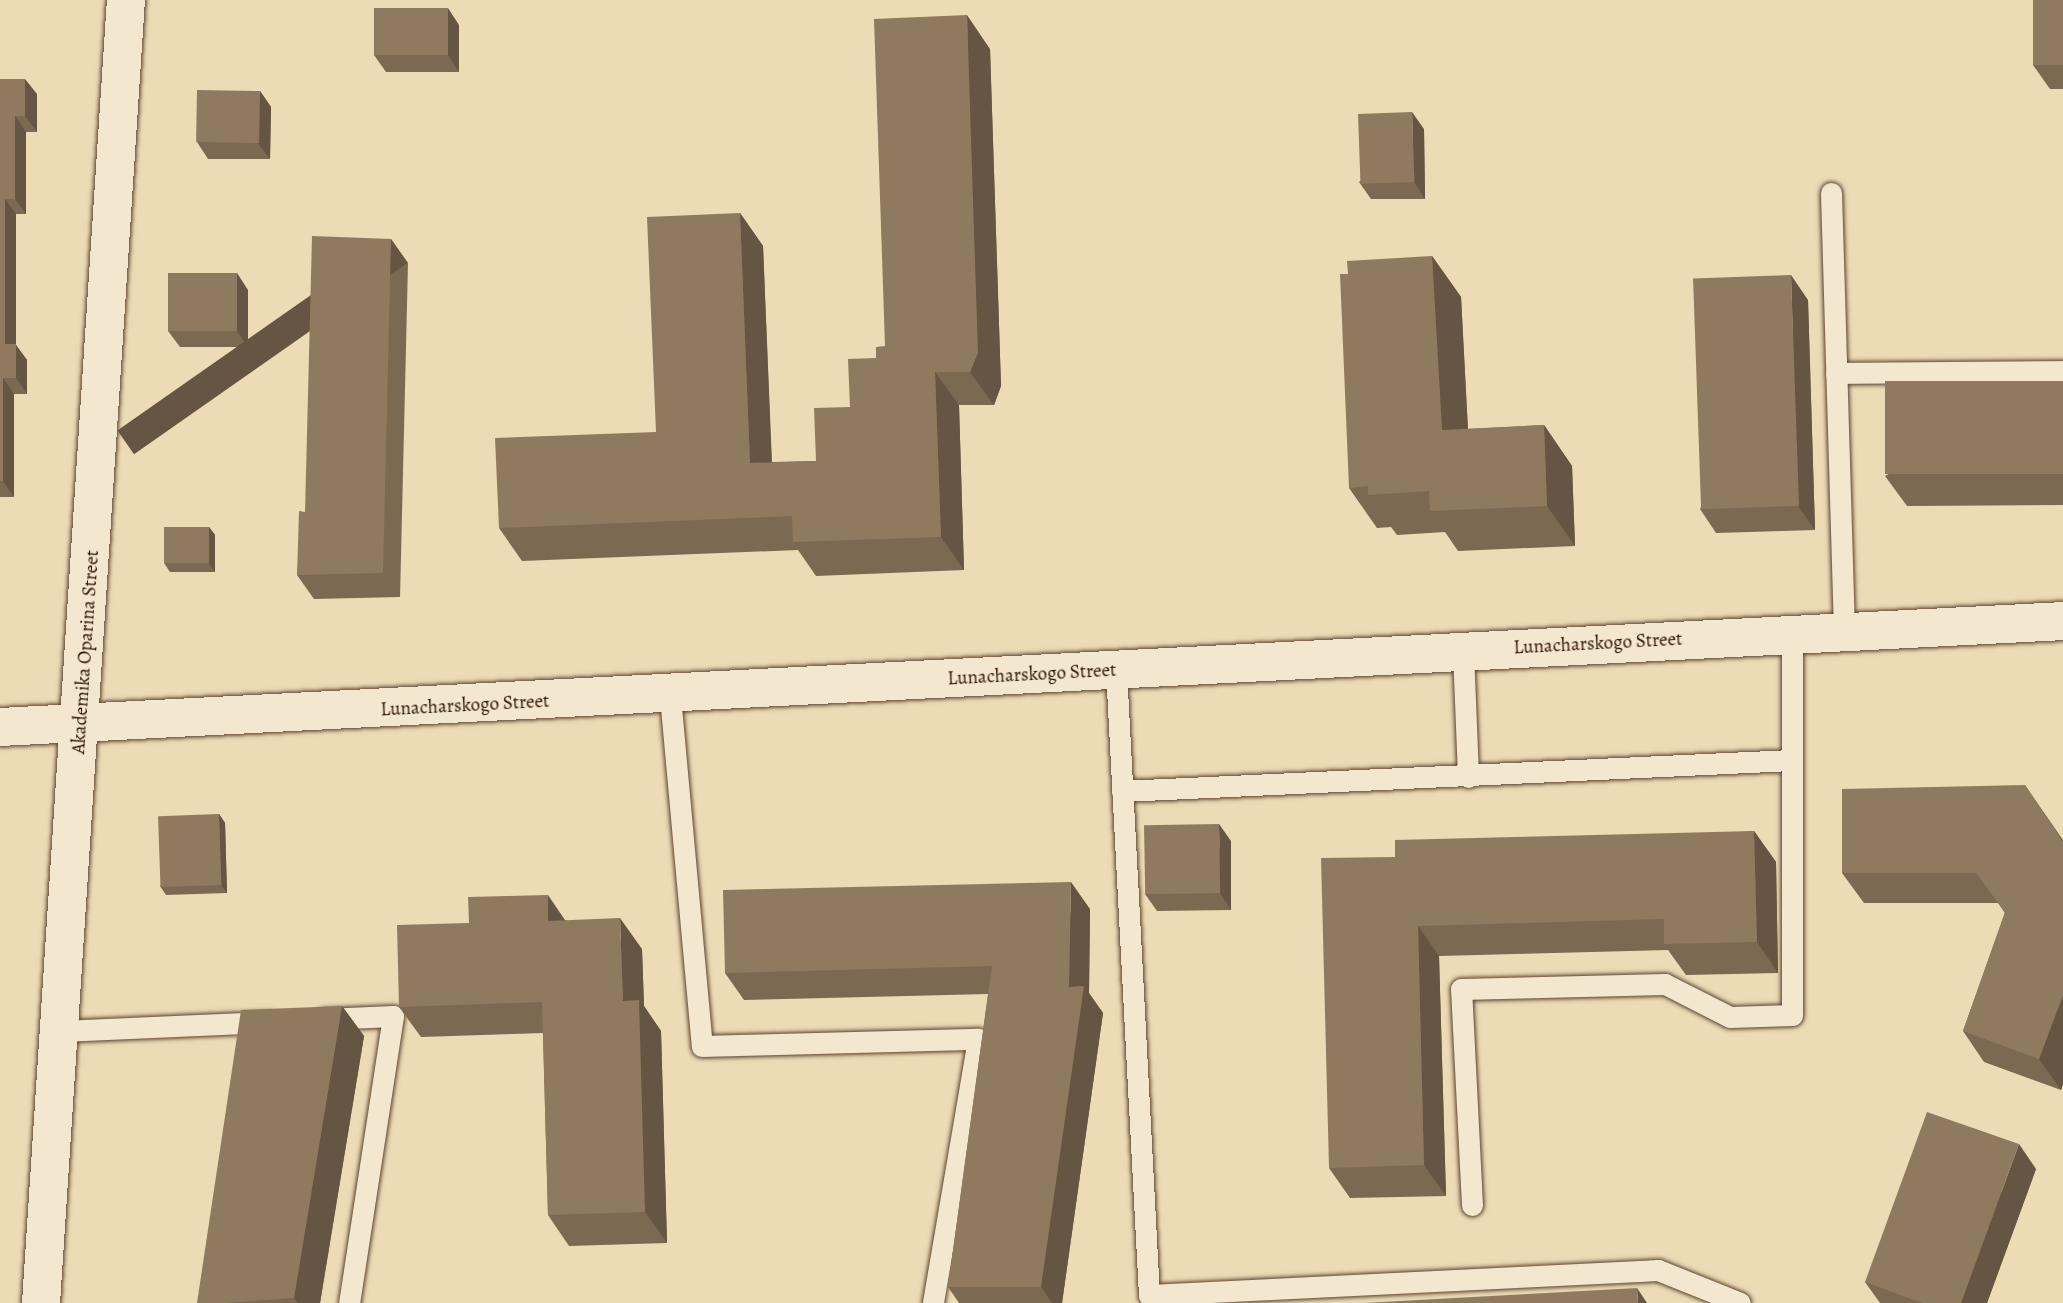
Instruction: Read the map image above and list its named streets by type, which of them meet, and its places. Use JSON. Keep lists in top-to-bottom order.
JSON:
{
  "streets": {
    "street": ["Lunacharskogo Street", "Akademika Oparina Street"]
  },
  "crossings": [
    ["Lunacharskogo Street", "Akademika Oparina Street"]
  ]
}
